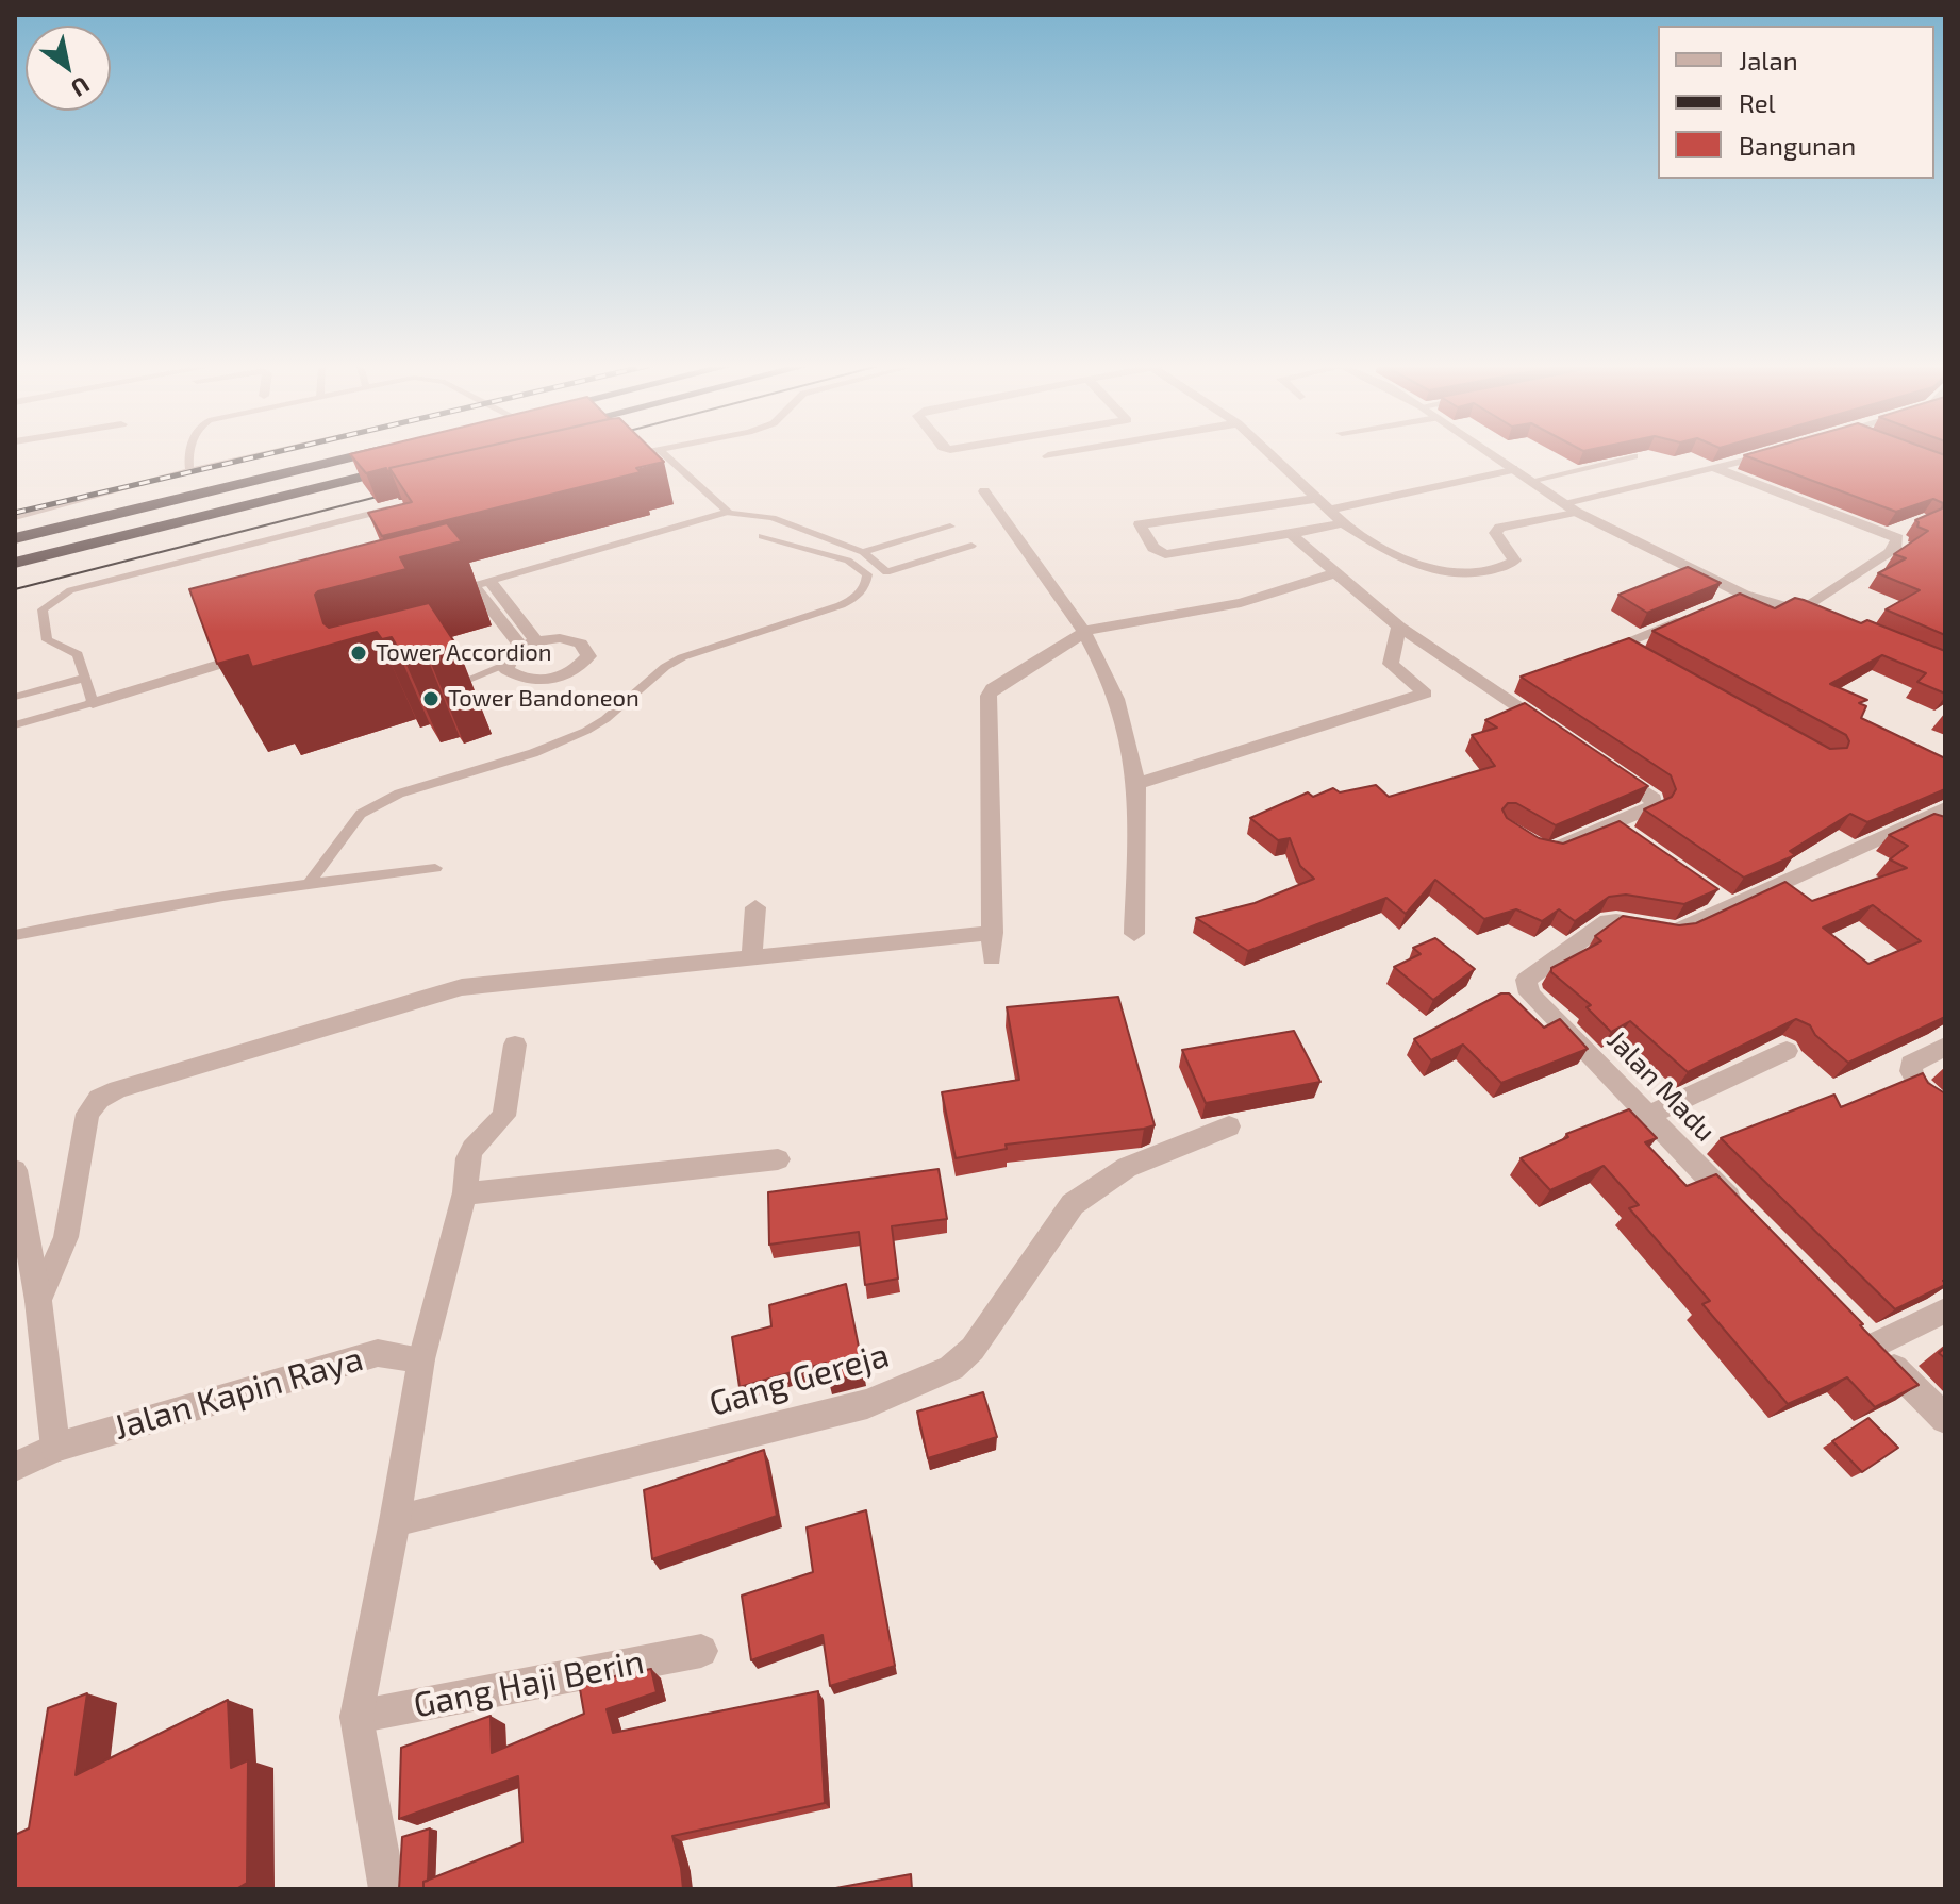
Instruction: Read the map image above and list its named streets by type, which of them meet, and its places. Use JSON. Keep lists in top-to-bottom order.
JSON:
{
  "streets": {
    "street": [
      "Jalan Madu",
      "Gang Gereja",
      "Jalan Kapin Raya",
      "Gang Haji Berin"
    ]
  },
  "places": ["Tower Accordion", "Tower Bandoneon"],
  "legend": ["Jalan", "Rel", "Bangunan"],
  "north": "bottom right"
}
